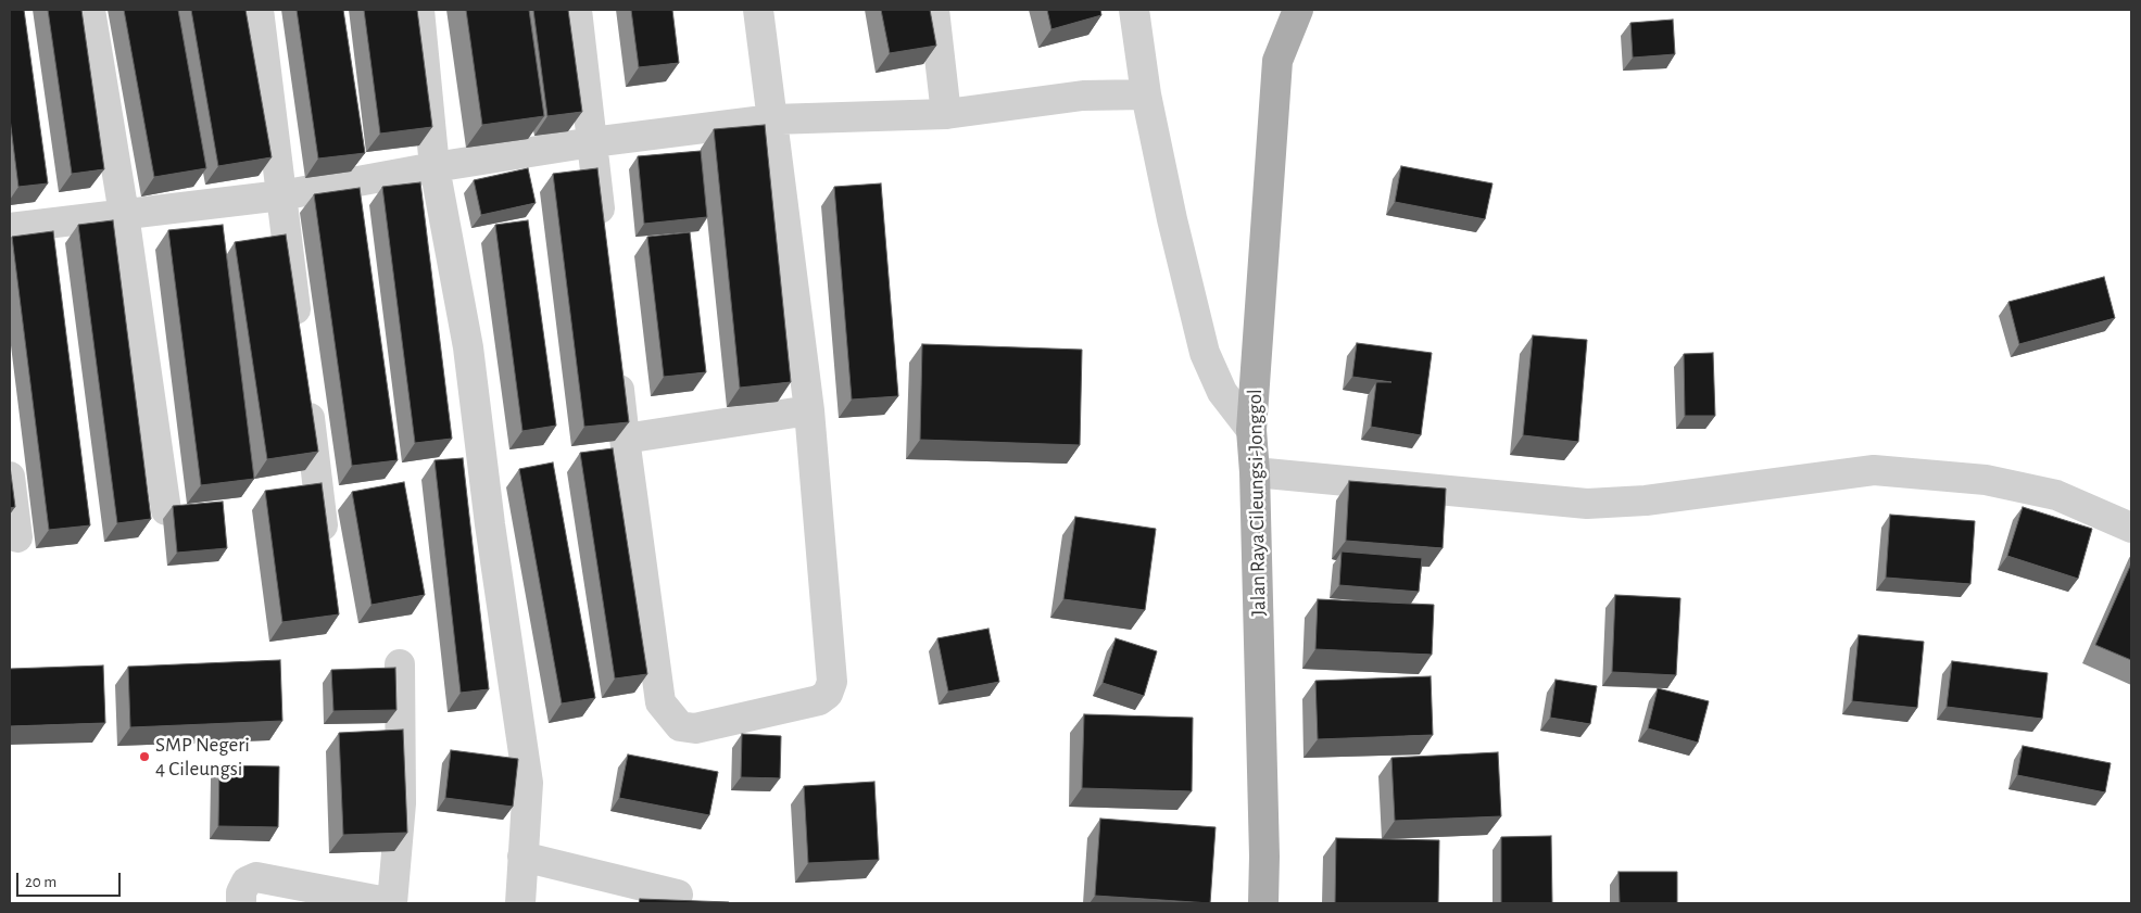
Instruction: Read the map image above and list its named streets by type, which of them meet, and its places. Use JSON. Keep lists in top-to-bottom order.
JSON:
{
  "streets": {
    "main road": ["Jalan Raya Cileungsi-Jonggol"]
  },
  "places": ["SMP Negeri 4 Cileungsi"],
  "scale_bar": "20 m"
}
